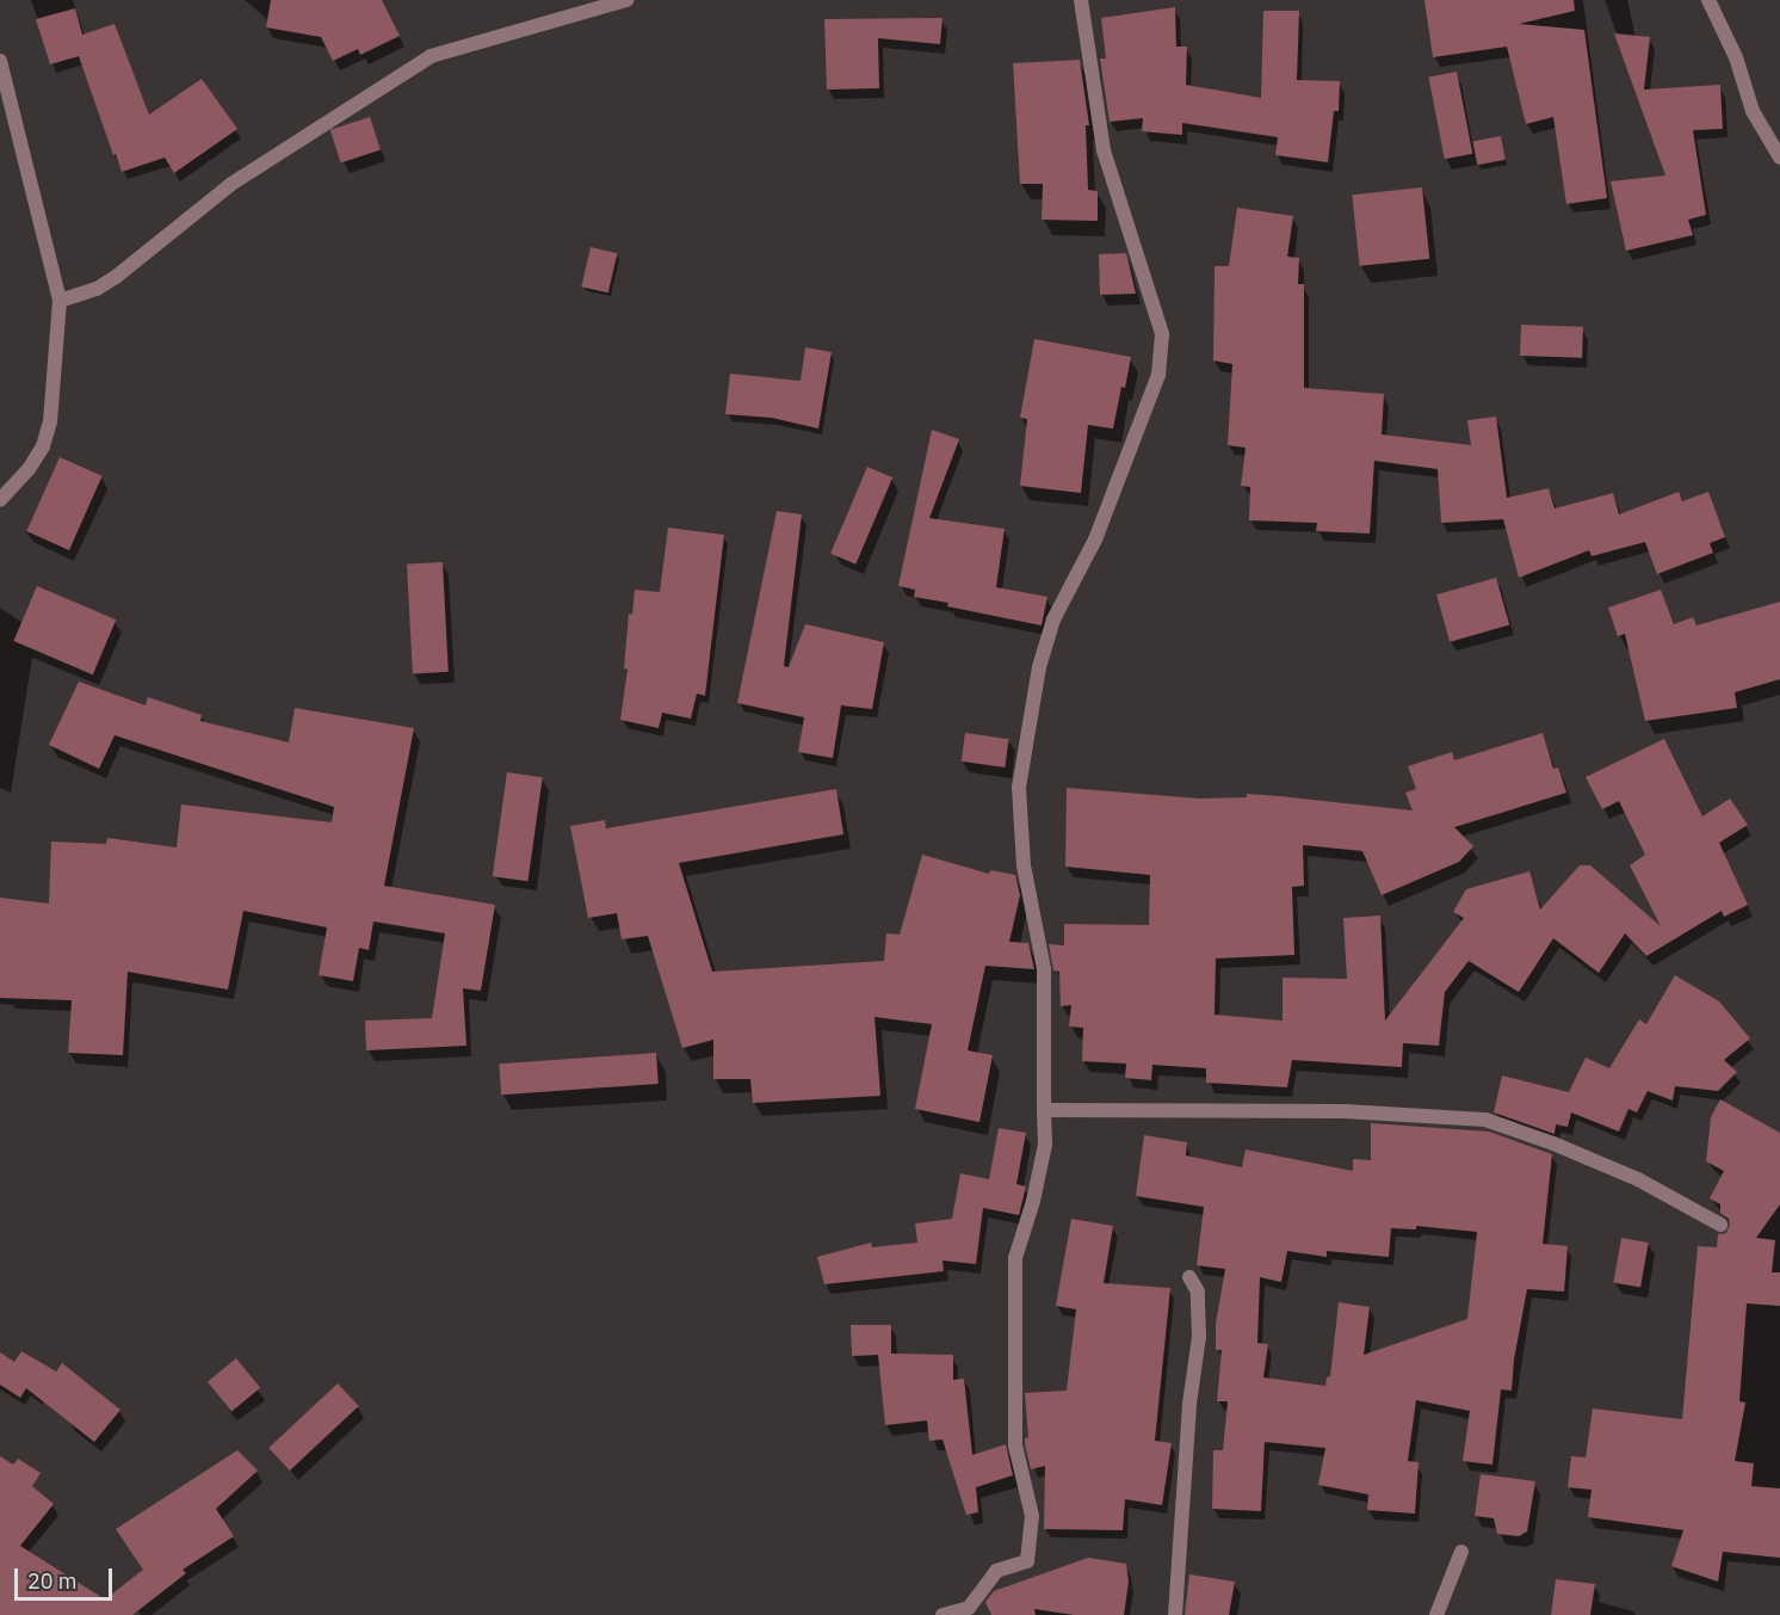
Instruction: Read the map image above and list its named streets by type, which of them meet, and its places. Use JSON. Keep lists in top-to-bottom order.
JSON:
{
  "scale_bar": "20 m"
}
